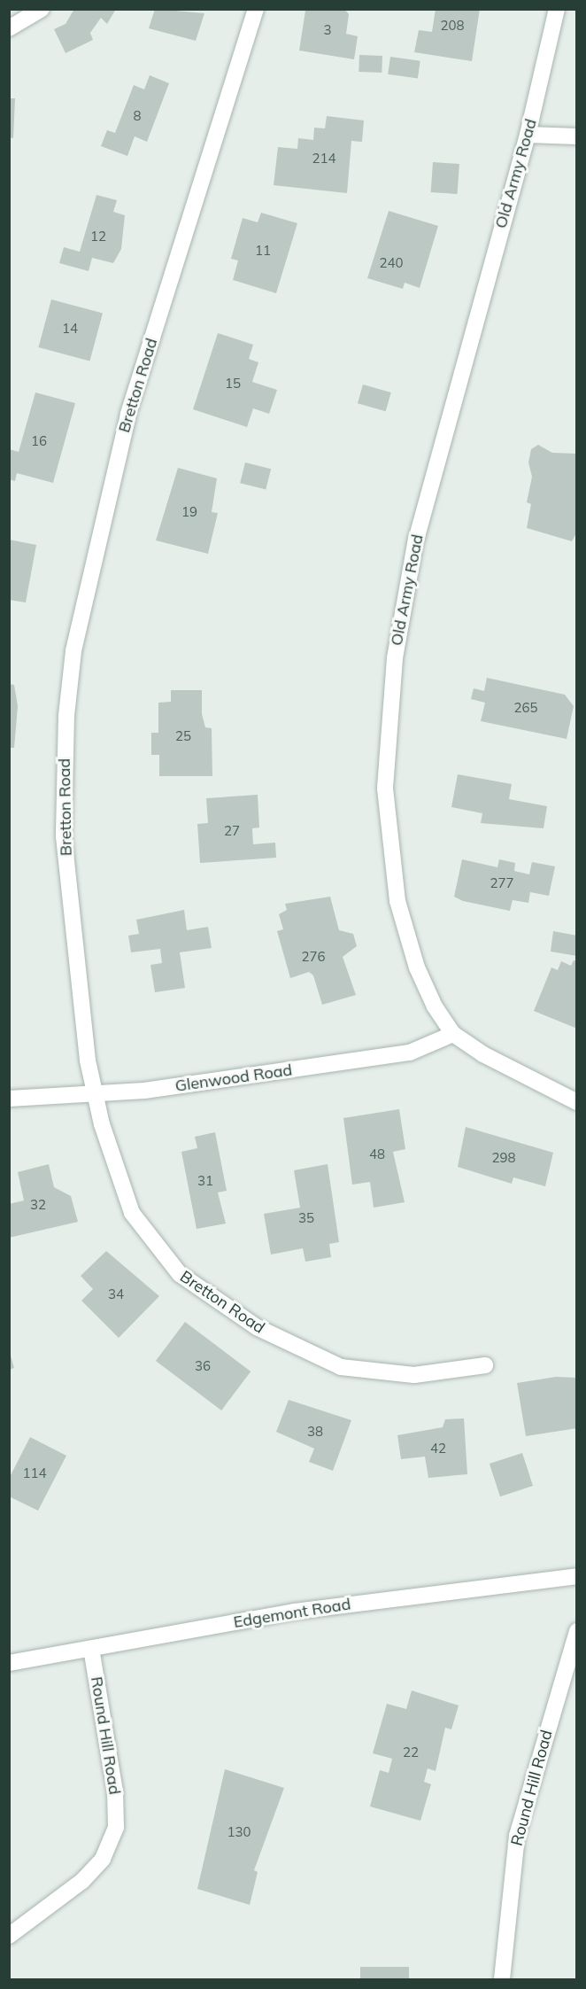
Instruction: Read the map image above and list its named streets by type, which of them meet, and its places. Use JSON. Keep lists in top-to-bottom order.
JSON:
{
  "streets": {
    "street": [
      "Old Army Road",
      "Bretton Road",
      "Glenwood Road",
      "Edgemont Road",
      "Round Hill Road"
    ]
  },
  "crossings": [
    ["Old Army Road", "Glenwood Road"],
    ["Bretton Road", "Glenwood Road"],
    ["Edgemont Road", "Round Hill Road"]
  ],
  "house_numbers": [
    "208",
    "3",
    "8",
    "214",
    "12",
    "11",
    "240",
    "14",
    "15",
    "16",
    "19",
    "265",
    "25",
    "27",
    "277",
    "276",
    "48",
    "298",
    "31",
    "32",
    "35",
    "34",
    "36",
    "38",
    "42",
    "114",
    "22",
    "130"
  ]
}
